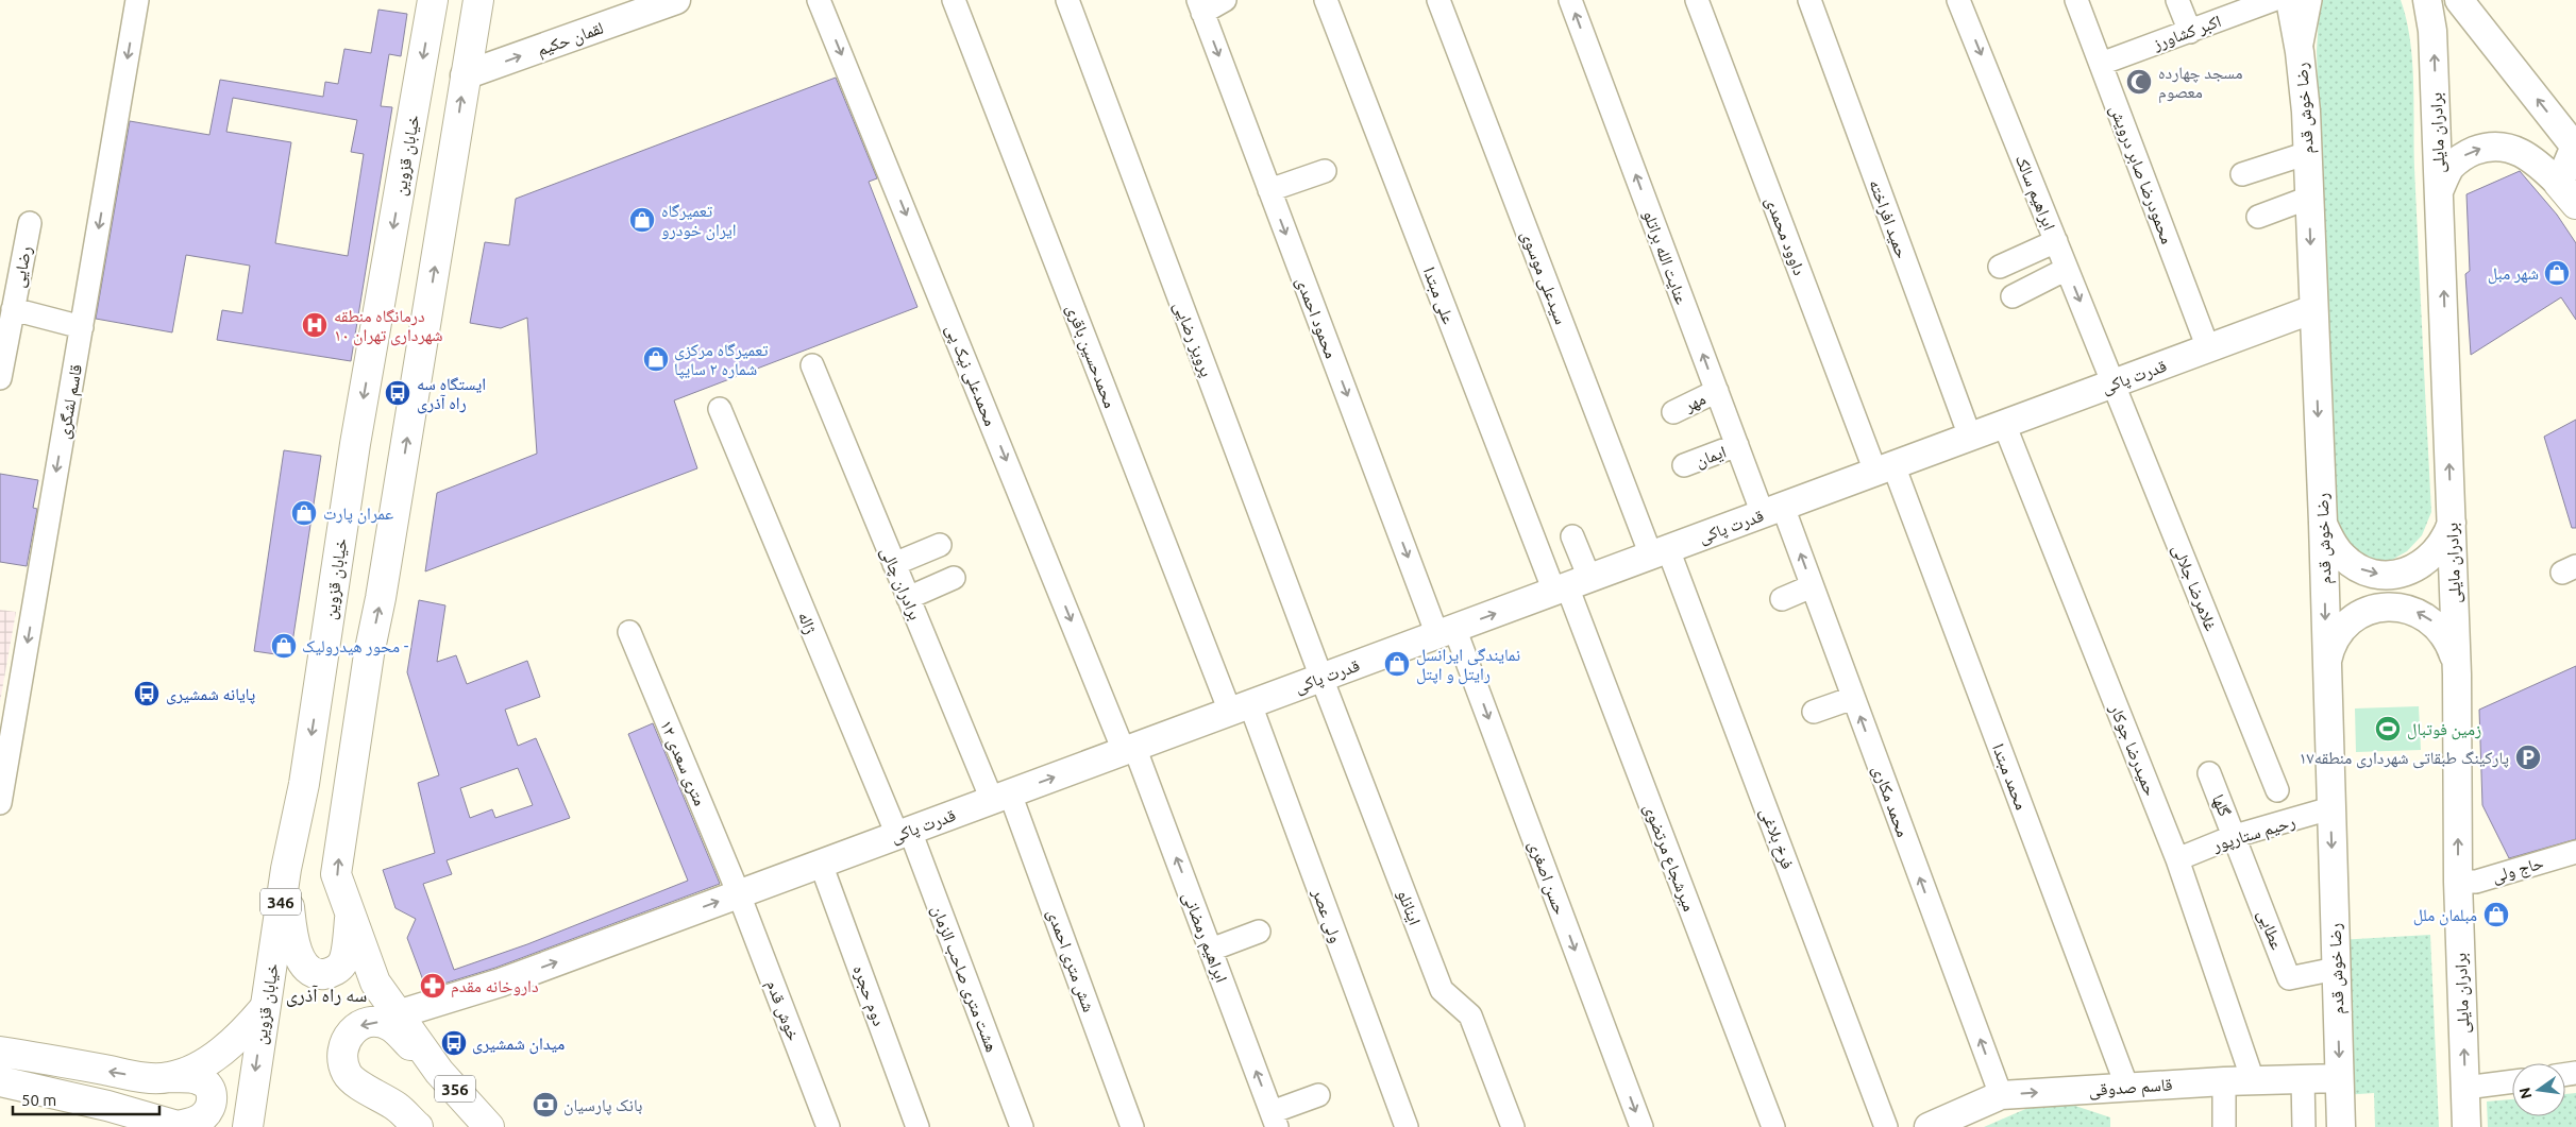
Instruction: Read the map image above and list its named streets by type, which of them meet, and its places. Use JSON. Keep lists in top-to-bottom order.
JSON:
{
  "streets": {
    "main road": ["خیابان قزوین", "346", "356"],
    "street": [
      "اکبر کشاورز",
      "لقمان حکیم",
      "رضا خوش قدم",
      "برادران مایلی",
      "محمودرضا صابر درویش",
      "ابراهیم سالک",
      "حمید افراخته",
      "داوود محمدی",
      "عنایت الله براتلو",
      "رضایی",
      "سیدعلی موسوی",
      "علی مبتدا",
      "محمود احمدی",
      "پرویز رضایی",
      "محمدحسین باقری",
      "محمدعلی نیک پی",
      "قدرت پاکی",
      "قاسم لشگری",
      "مهر",
      "ایمان",
      "برادران چالی",
      "غلامرضا جلالی",
      "ژاله",
      "حمیدرضا جوکار",
      "۱۲ متری سعدی",
      "محمد مبتدا",
      "محمد مکاری",
      "گلها",
      "رحیم ستارپور",
      "فرخ بلاغی",
      "میرشجاع مرتضوی",
      "حاج ولی",
      "حسن اصغری",
      "اینانلو",
      "ولی عصر",
      "عطایی",
      "ابراهیم رمضانی",
      "شش متری احمدی",
      "هشت متری صاحب الزمان",
      "دوم حجره",
      "خوش قدم",
      "قاسم صدوقی"
    ]
  },
  "crossings": [
    ["اکبر کشاورز", "محمودرضا صابر درویش"],
    ["رضا خوش قدم", "قدرت پاکی"],
    ["رضا خوش قدم", "رحیم ستارپور"],
    ["رضا خوش قدم", "عطایی"],
    ["رضا خوش قدم", "قاسم صدوقی"],
    ["برادران مایلی", "حاج ولی"],
    ["محمودرضا صابر درویش", "قدرت پاکی"],
    ["ابراهیم سالک", "قدرت پاکی"],
    ["ابراهیم سالک", "غلامرضا جلالی"],
    ["حمید افراخته", "قدرت پاکی"],
    ["داوود محمدی", "قدرت پاکی"],
    ["داوود محمدی", "محمد مبتدا"],
    ["عنایت الله براتلو", "قدرت پاکی"],
    ["عنایت الله براتلو", "مهر"],
    ["عنایت الله براتلو", "ایمان"],
    ["عنایت الله براتلو", "محمد مکاری"],
    ["رضایی", "قاسم لشگری"],
    ["سیدعلی موسوی", "قدرت پاکی"],
    ["سیدعلی موسوی", "فرخ بلاغی"],
    ["علی مبتدا", "قدرت پاکی"],
    ["علی مبتدا", "میرشجاع مرتضوی"],
    ["محمود احمدی", "قدرت پاکی"],
    ["محمود احمدی", "حسن اصغری"],
    ["پرویز رضایی", "قدرت پاکی"],
    ["پرویز رضایی", "اینانلو"],
    ["محمدحسین باقری", "قدرت پاکی"],
    ["محمدحسین باقری", "ولی عصر"],
    ["محمدعلی نیک پی", "قدرت پاکی"],
    ["محمدعلی نیک پی", "ابراهیم رمضانی"],
    ["قدرت پاکی", "برادران چالی"],
    ["قدرت پاکی", "غلامرضا جلالی"],
    ["قدرت پاکی", "ژاله"],
    ["قدرت پاکی", "حمیدرضا جوکار"],
    ["قدرت پاکی", "۱۲ متری سعدی"],
    ["قدرت پاکی", "محمد مبتدا"],
    ["قدرت پاکی", "محمد مکاری"],
    ["قدرت پاکی", "فرخ بلاغی"],
    ["قدرت پاکی", "میرشجاع مرتضوی"],
    ["قدرت پاکی", "حسن اصغری"],
    ["قدرت پاکی", "اینانلو"],
    ["قدرت پاکی", "ولی عصر"],
    ["قدرت پاکی", "ابراهیم رمضانی"],
    ["قدرت پاکی", "شش متری احمدی"],
    ["قدرت پاکی", "هشت متری صاحب الزمان"],
    ["قدرت پاکی", "دوم حجره"],
    ["قدرت پاکی", "خوش قدم"],
    ["قدرت پاکی", "356"],
    ["برادران چالی", "شش متری احمدی"],
    ["ژاله", "هشت متری صاحب الزمان"],
    ["حمیدرضا جوکار", "رحیم ستارپور"],
    ["حمیدرضا جوکار", "قاسم صدوقی"],
    ["۱۲ متری سعدی", "خوش قدم"],
    ["محمد مبتدا", "قاسم صدوقی"],
    ["محمد مکاری", "قاسم صدوقی"],
    ["گلها", "رحیم ستارپور"],
    ["گلها", "عطایی"],
    ["رحیم ستارپور", "عطایی"]
  ],
  "one_way": [
    "لقمان حکیم",
    "رضا خوش قدم",
    "برادران مایلی",
    "ابراهیم سالک",
    "عنایت الله براتلو",
    "محمود احمدی",
    "محمدعلی نیک پی",
    "قاسم لشگری",
    "محمد مکاری",
    "حسن اصغری",
    "ابراهیم رمضانی"
  ],
  "districts": ["سه راه آذری"],
  "places": {
    "mosque": ["مسجد چهارده معصوم"],
    "shop": [
      "تعمیرگاه ایران خودرو",
      "شهر مبل",
      "تعمیرگاه مرکزی شماره ۲ سایپا",
      "عمران پارت",
      "محور هیدرولیک -",
      "نمایندگی ایرانسل رایتل و اپتل",
      "مبلمان ملل"
    ],
    "hospital": ["درمانگاه منطقه ۱۰ شهرداری تهران"],
    "bus stop": ["ایستگاه سه راه آذری", "پایانه شمشیری", "میدان شمشیری"],
    "sports": ["زمین فوتبال"],
    "parking": ["پارکینگ طبقاتی شهرداری منطقه۱۷"],
    "pharmacy": ["داروخانه مقدم"],
    "bank": ["بانک پارسیان"]
  },
  "scale_bar": "50 m",
  "north": "left"
}
